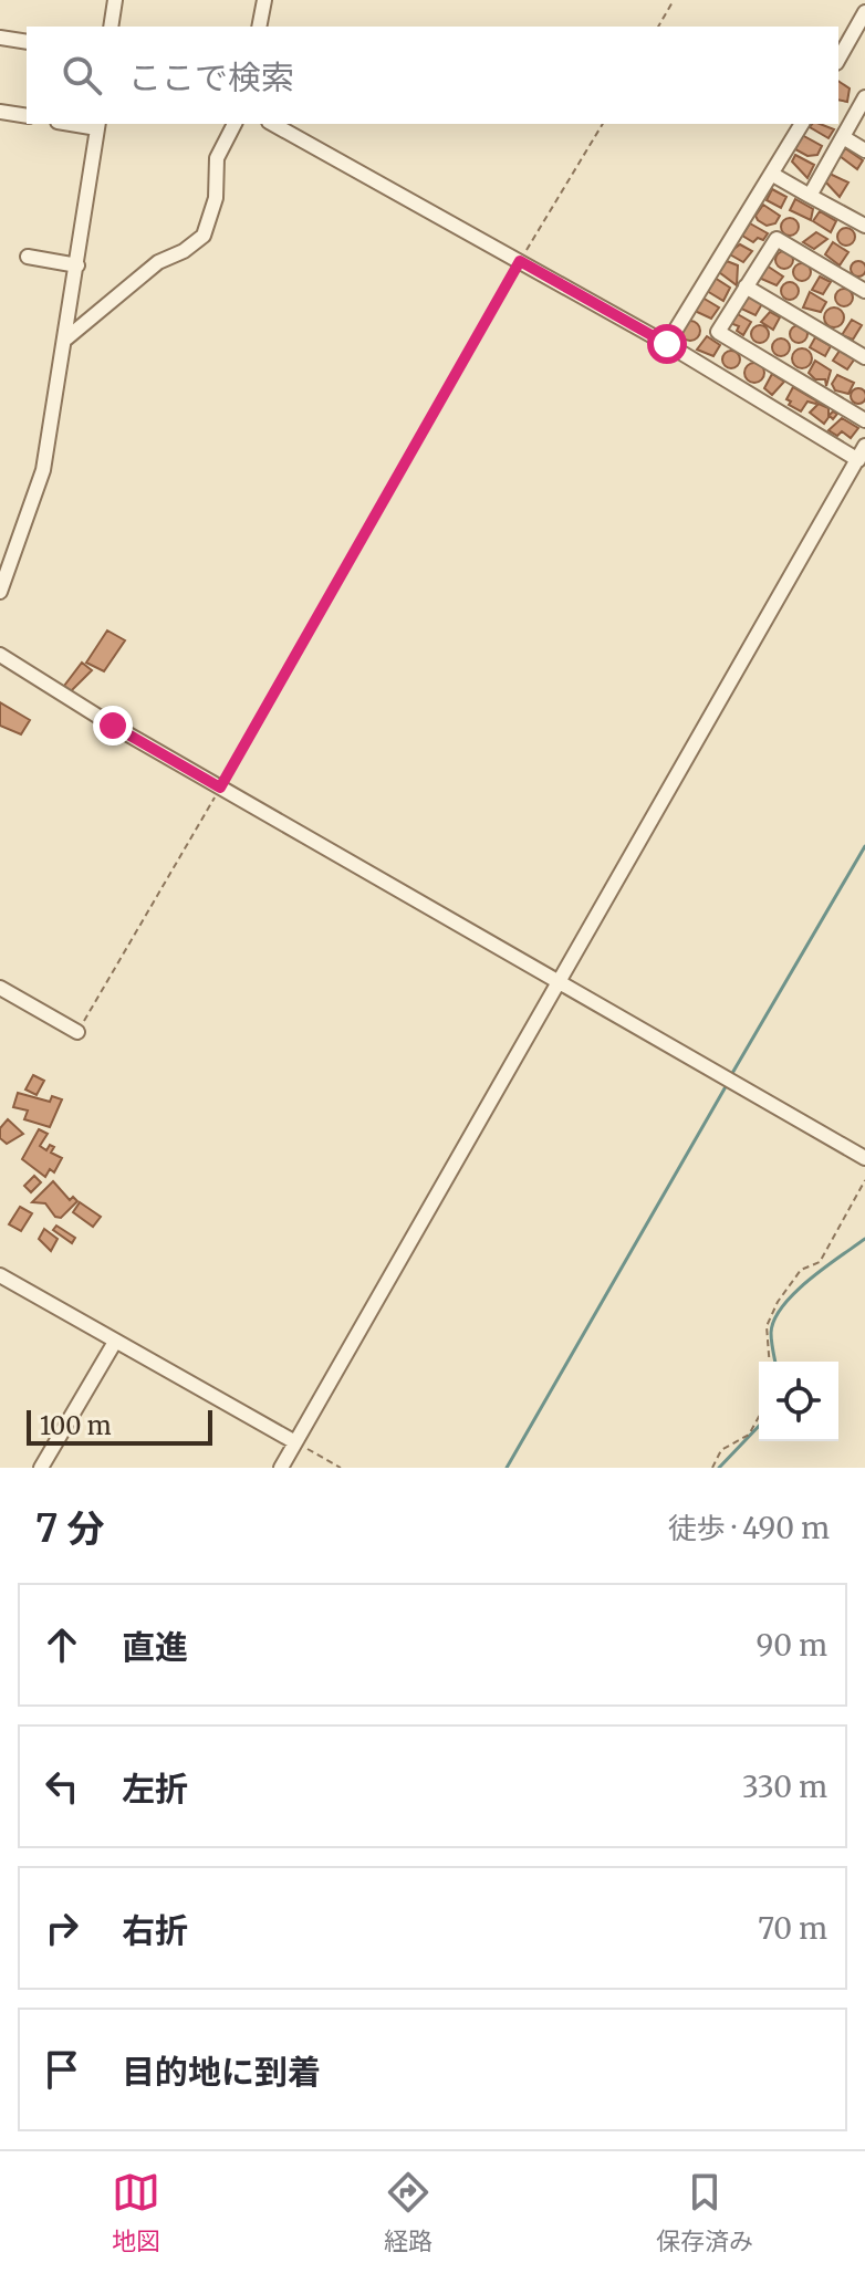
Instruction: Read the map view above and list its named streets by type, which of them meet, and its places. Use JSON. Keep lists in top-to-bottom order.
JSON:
{
  "scale_bar": "100 m",
  "page": {
    "search": "ここで検索",
    "scale": "100 m",
    "heading": ["7 分", "徒歩 · 490 m"],
    "list": [
      ["直進", "90 m"],
      ["左折", "330 m"],
      ["右折", "70 m"],
      "目的地に到着"
    ],
    "nav": ["地図", "経路", "保存済み"]
  }
}
